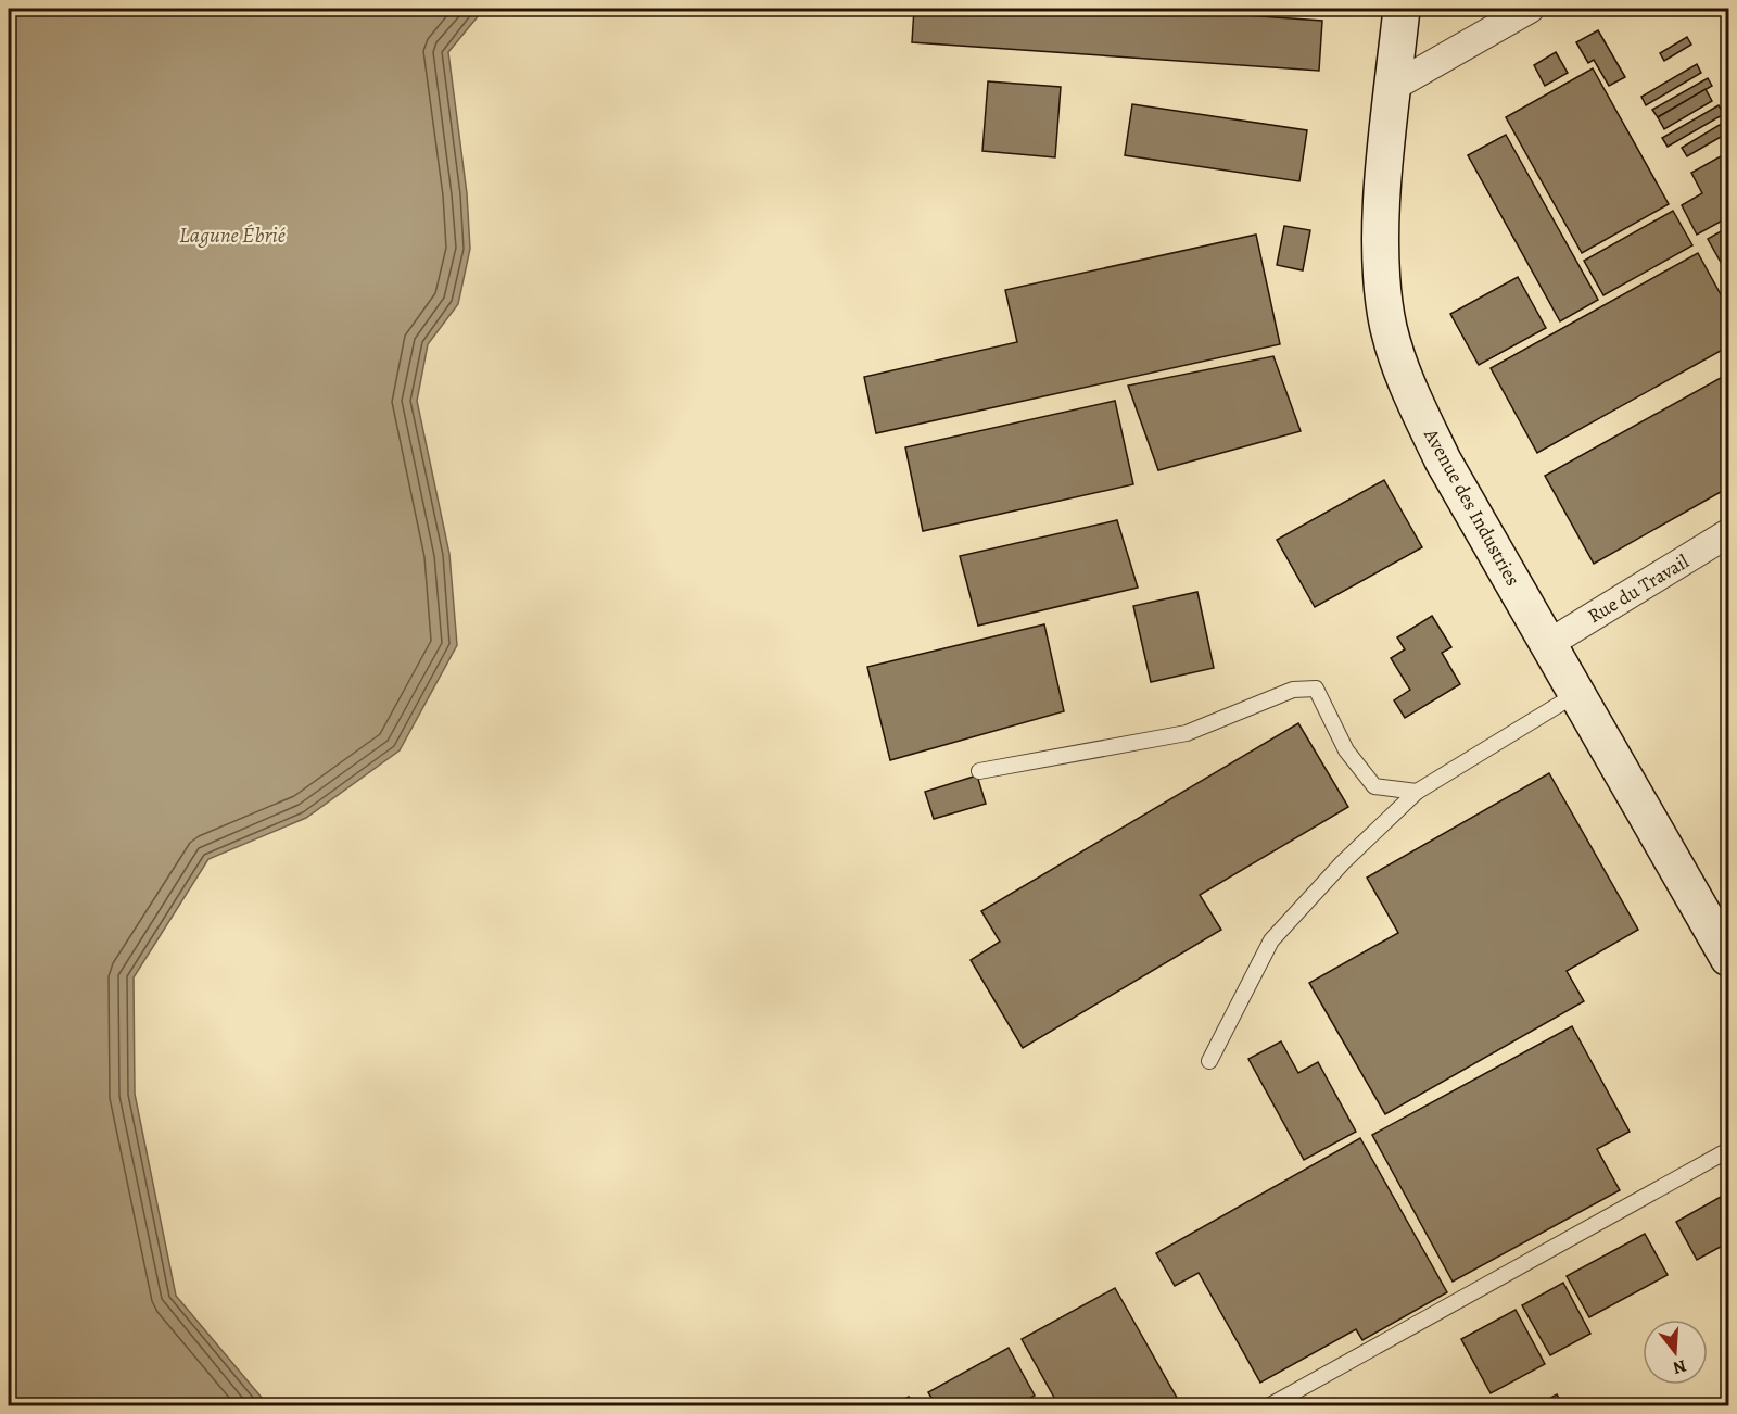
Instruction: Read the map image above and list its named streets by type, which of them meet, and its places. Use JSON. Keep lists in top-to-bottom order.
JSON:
{
  "streets": {
    "street": ["Avenue des Industries", "Rue du Travail"]
  },
  "crossings": [
    ["Avenue des Industries", "Rue du Travail"]
  ],
  "water": ["Lagune Ébrié"],
  "north": "bottom"
}
